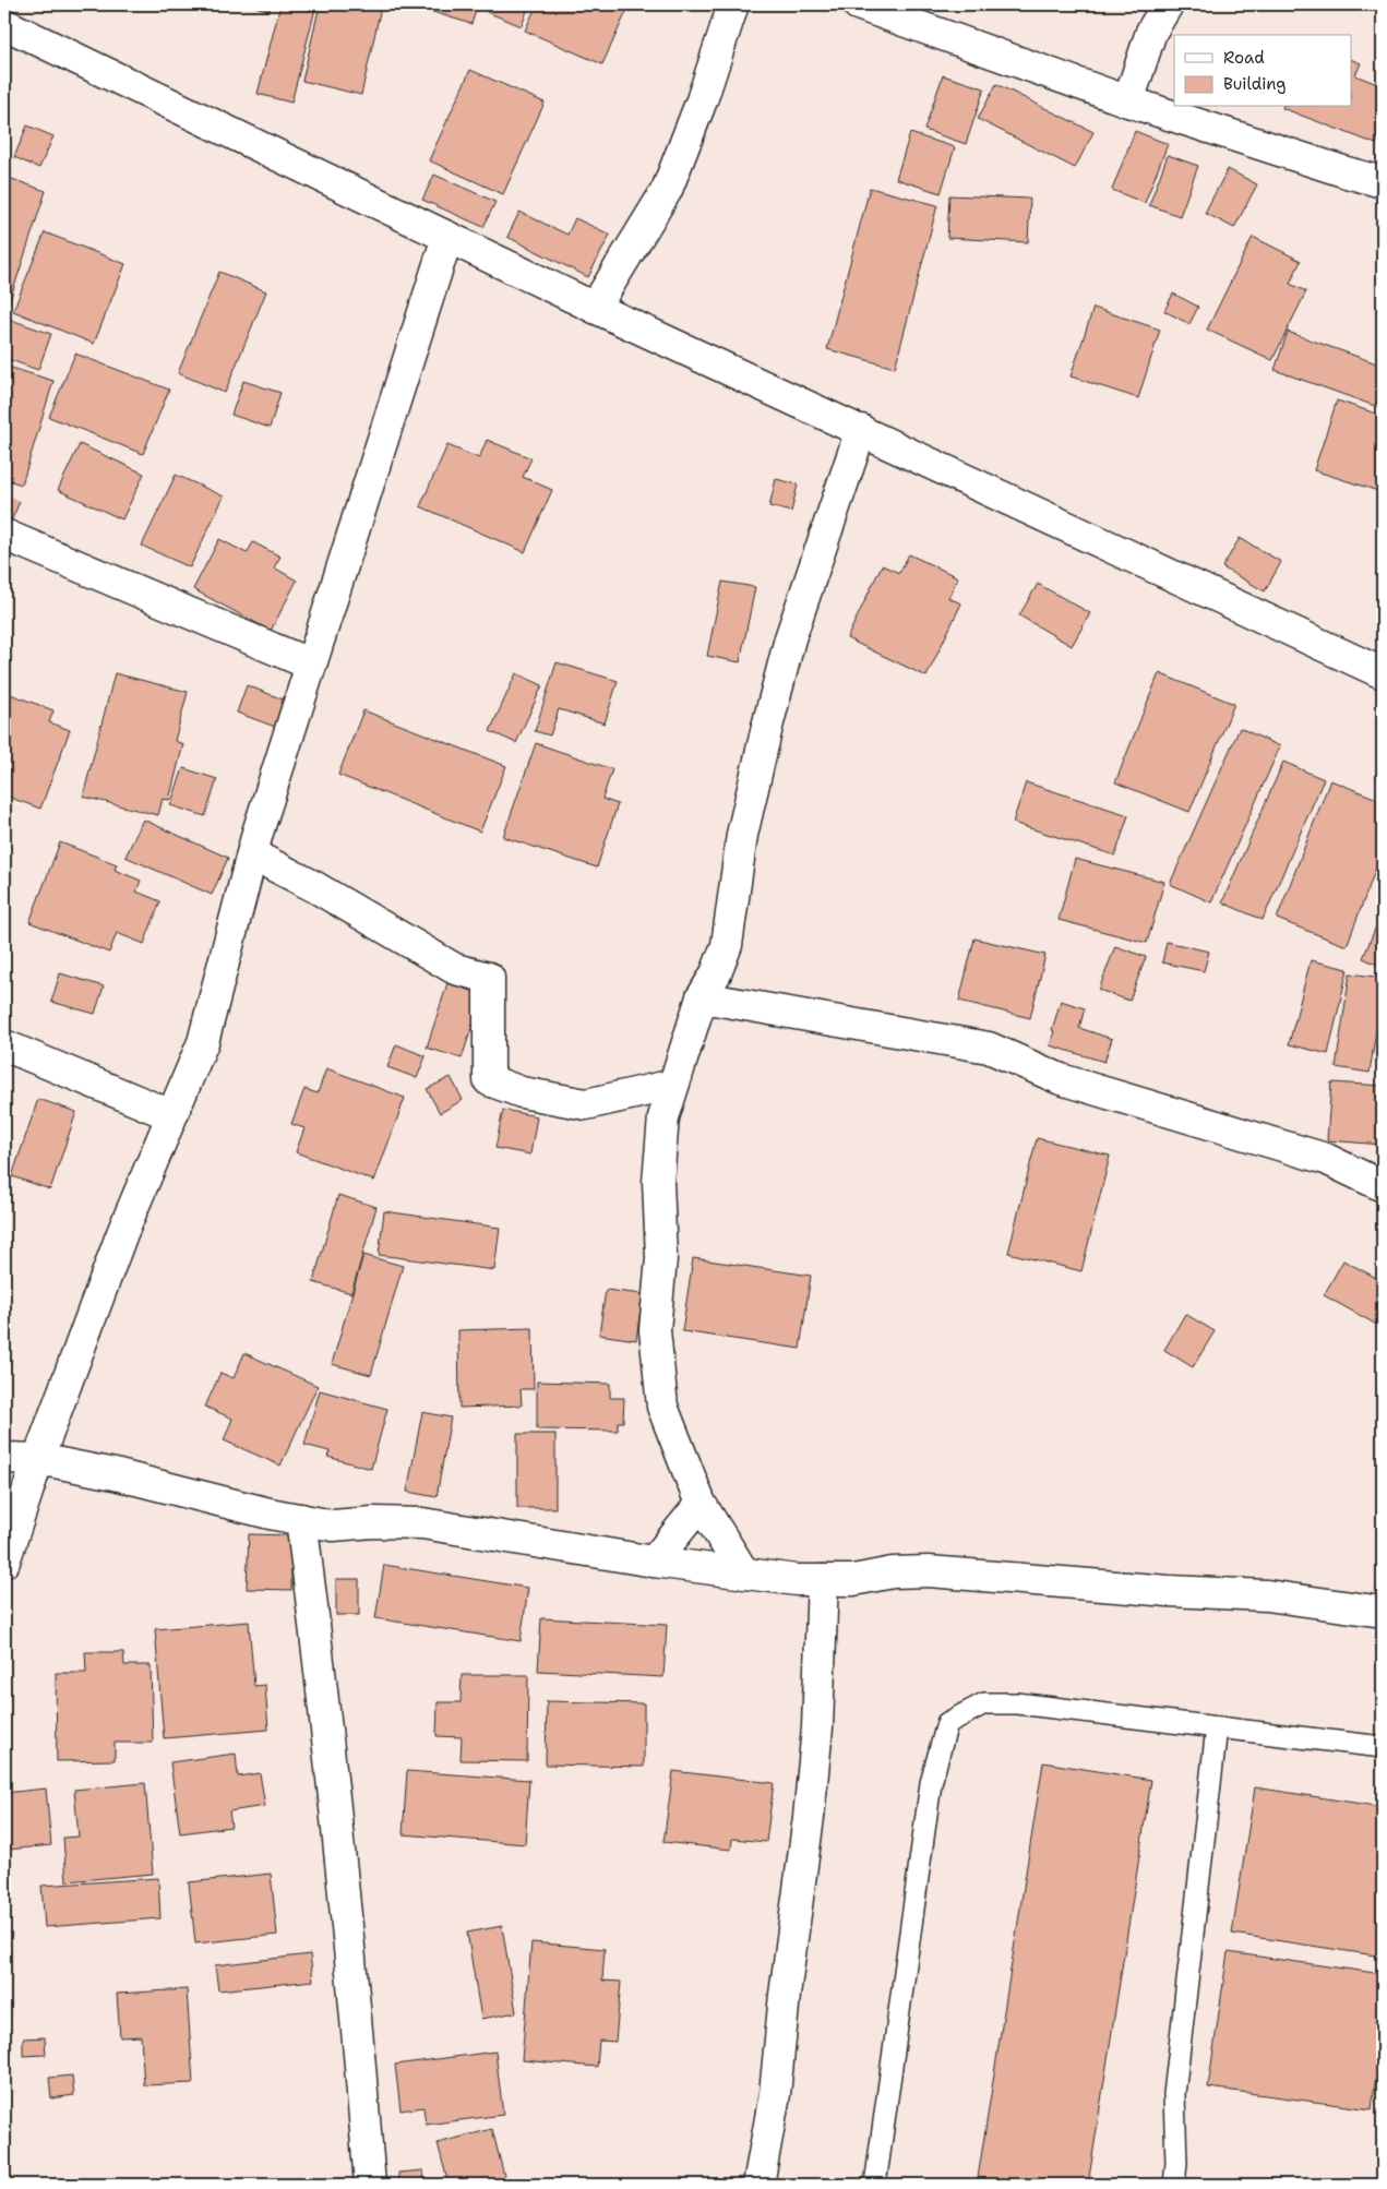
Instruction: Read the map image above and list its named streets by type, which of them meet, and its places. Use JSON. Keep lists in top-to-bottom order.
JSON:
{
  "legend": ["Road", "Building"]
}
